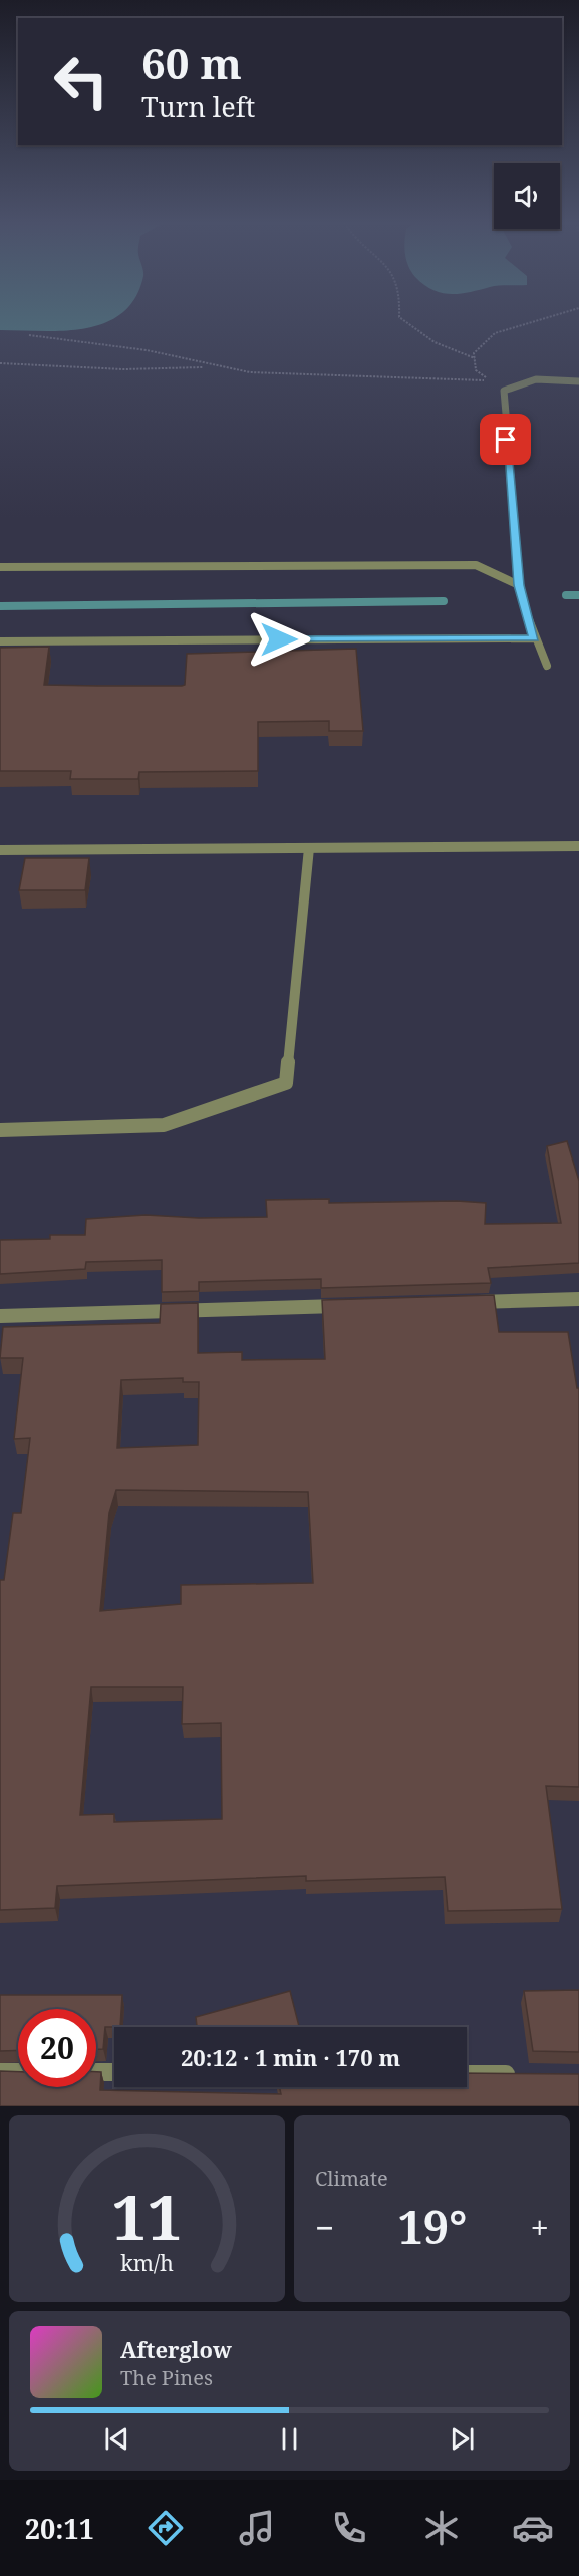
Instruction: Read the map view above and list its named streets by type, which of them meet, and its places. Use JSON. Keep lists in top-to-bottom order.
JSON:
{
  "page": {
    "turn": ["60 m", "Turn left"],
    "limit": "20",
    "trip": "20:12 · 1 min · 170 m",
    "tile": "Climate",
    "heat": ["−", "19°", "+"],
    "song": ["Afterglow", "The Pines"],
    "tabs": "20:11",
    "gauge": ["11", "km/h"]
  }
}
